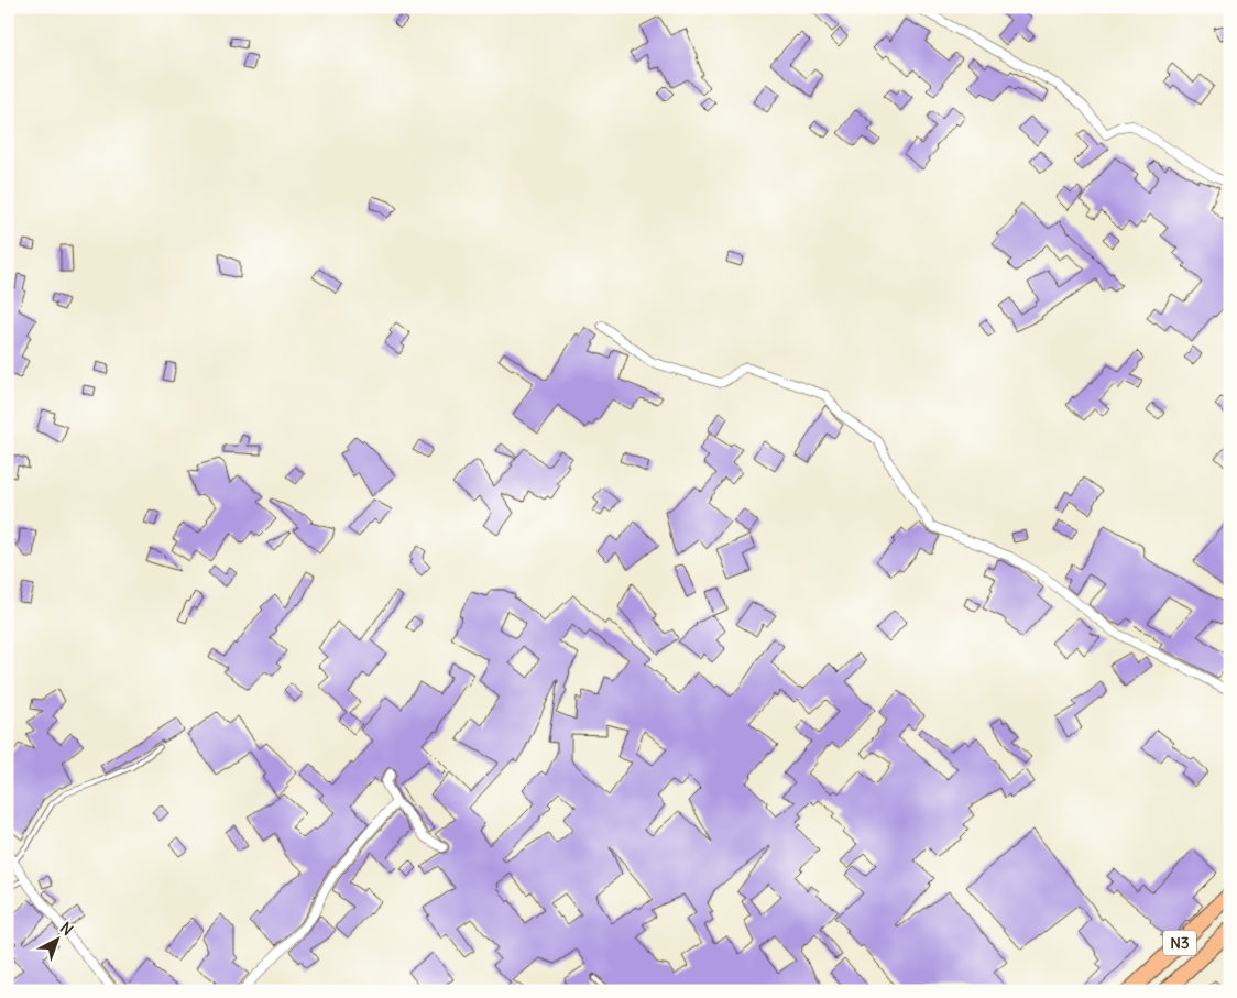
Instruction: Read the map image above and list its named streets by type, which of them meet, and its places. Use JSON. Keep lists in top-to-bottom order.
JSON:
{
  "streets": {
    "highway": ["N3"]
  },
  "north": "top right"
}
